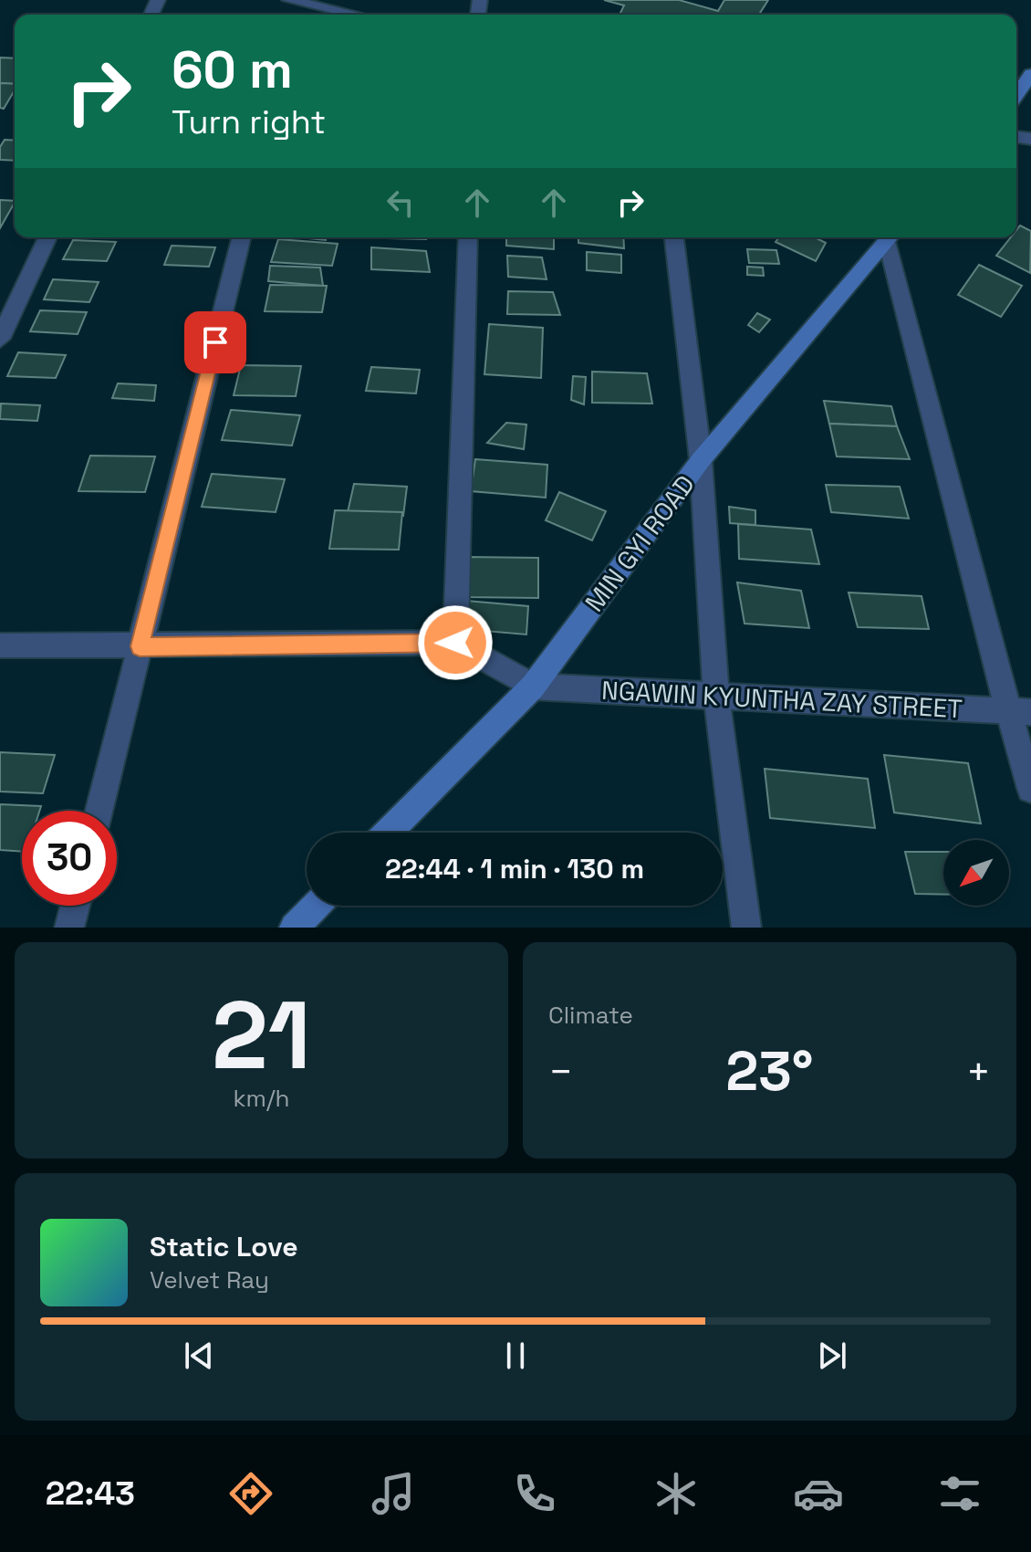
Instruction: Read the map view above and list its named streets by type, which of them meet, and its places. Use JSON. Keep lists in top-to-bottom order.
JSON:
{
  "streets": {
    "main road": ["MIN GYI ROAD"],
    "street": ["NGAWIN KYUNTHA ZAY STREET"]
  },
  "crossings": [
    ["MIN GYI ROAD", "NGAWIN KYUNTHA ZAY STREET"]
  ],
  "north": "bottom left",
  "page": {
    "turn": ["60 m", "Turn right"],
    "limit": "30",
    "trip": "22:44 · 1 min · 130 m",
    "tile": [
      ["21", "km/h"],
      "Climate"
    ],
    "heat": ["−", "23°", "+"],
    "song": ["Static Love", "Velvet Ray"],
    "tabs": "22:43"
  }
}
